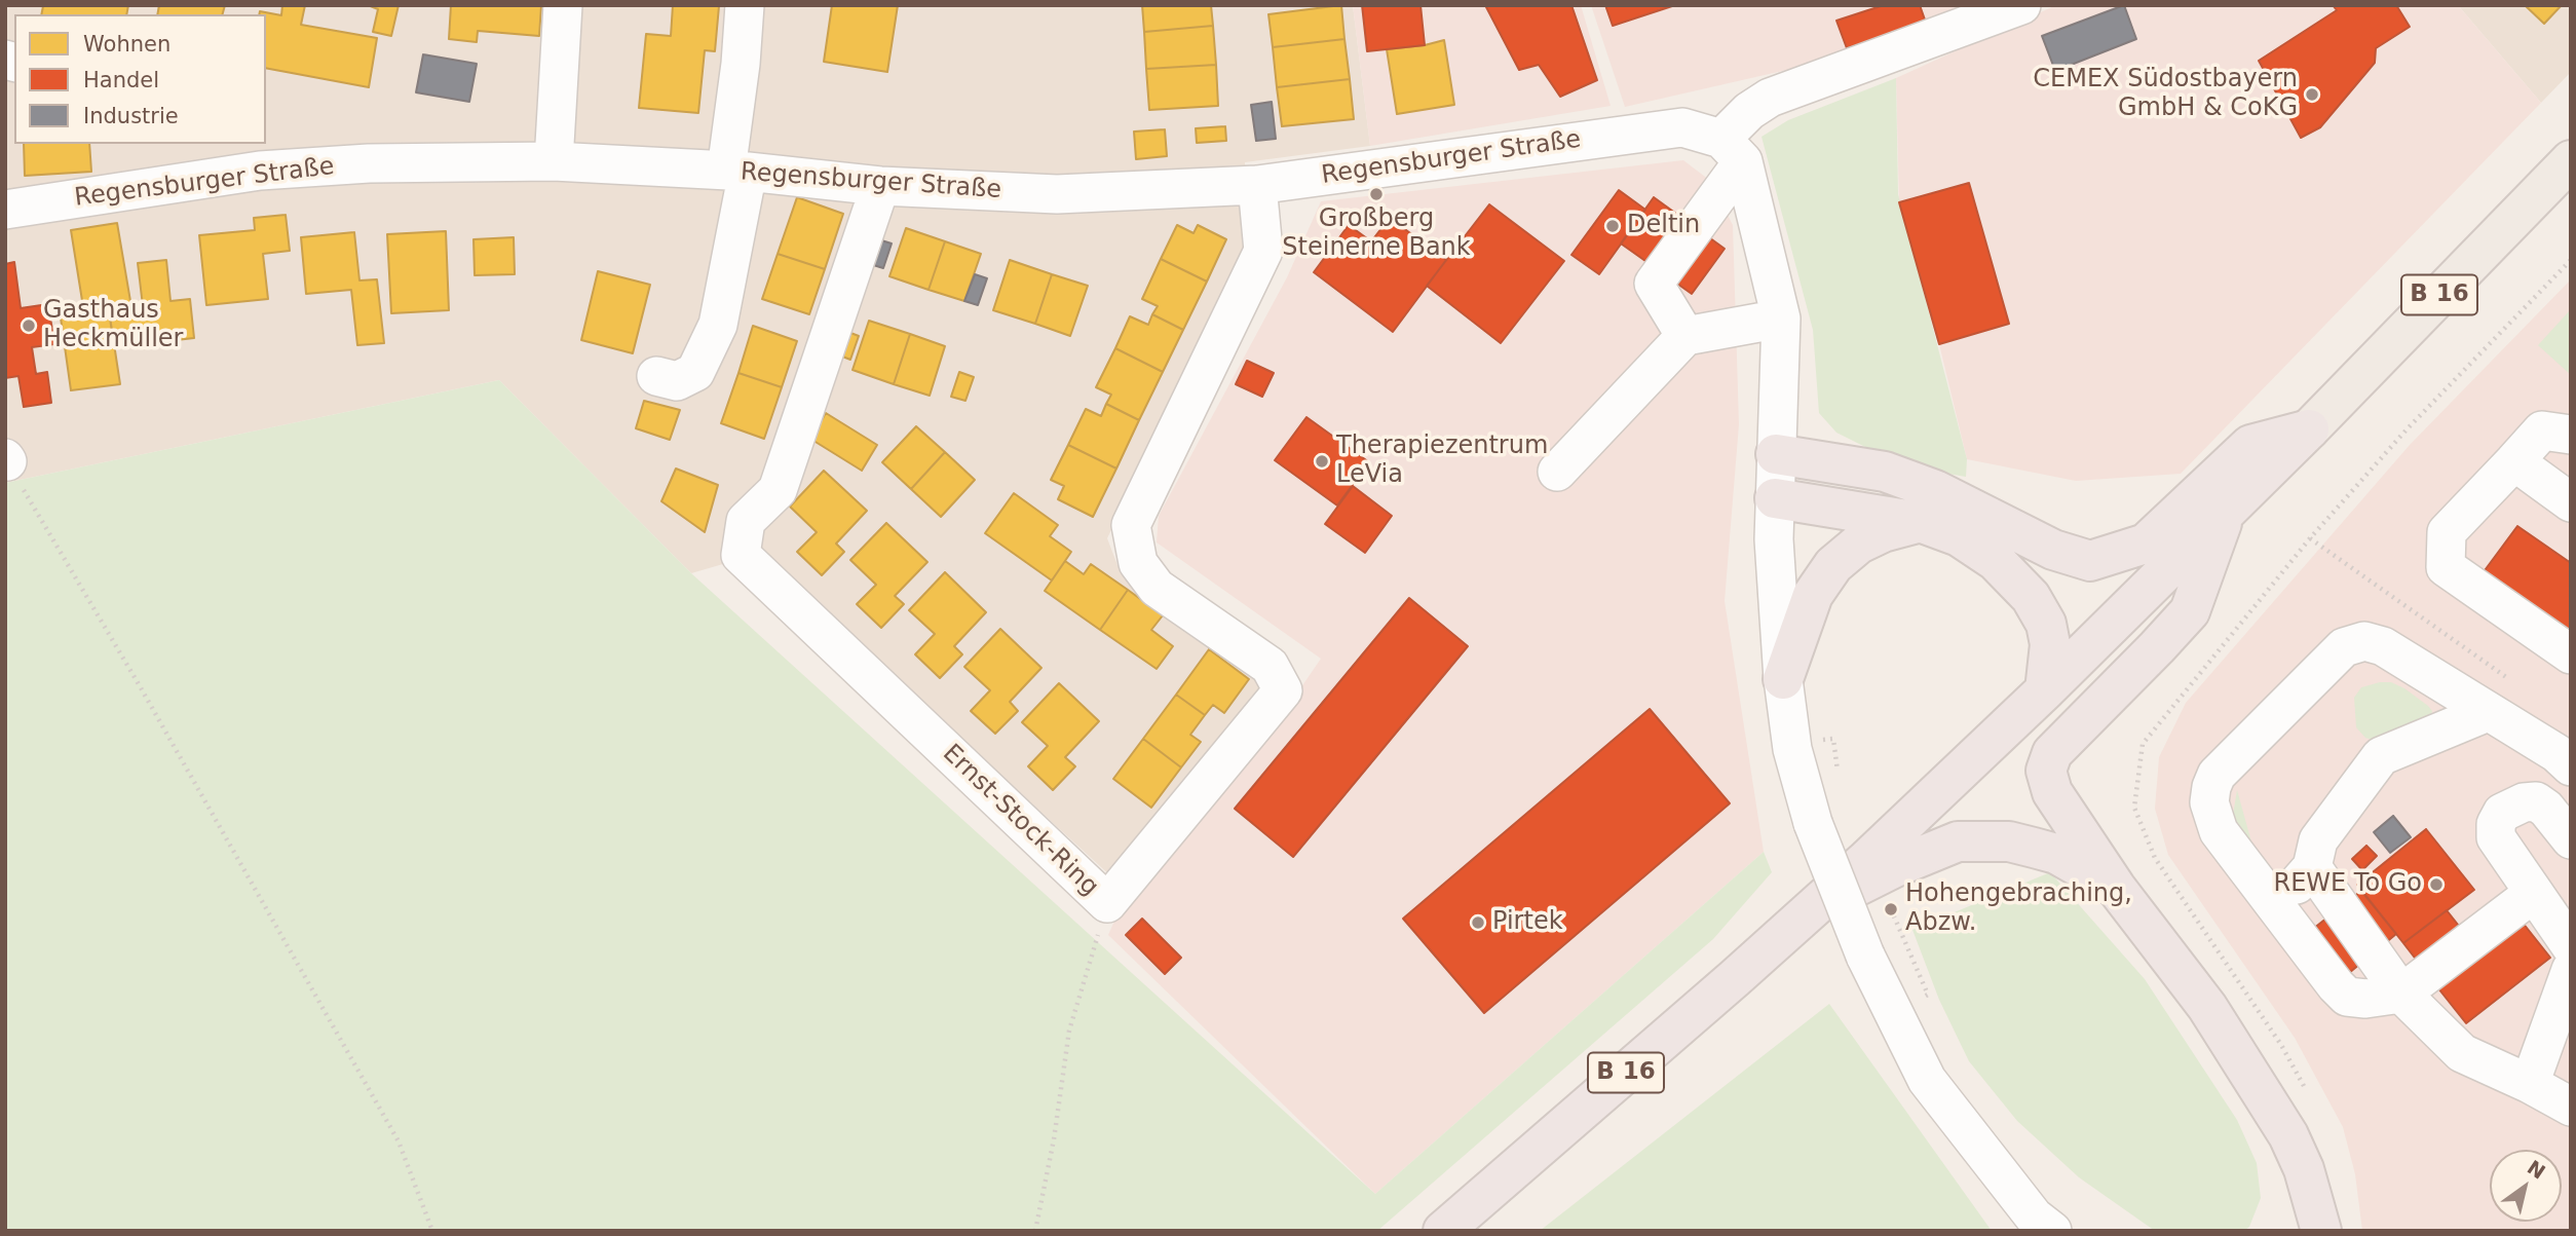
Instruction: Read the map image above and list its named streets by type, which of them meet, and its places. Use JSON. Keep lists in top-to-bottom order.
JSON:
{
  "streets": {
    "highway": ["B 16"],
    "street": ["Regensburger Straße", "Ernst-Stock-Ring"]
  },
  "crossings": [
    ["Regensburger Straße", "Ernst-Stock-Ring"]
  ],
  "places": [
    "CEMEX Südostbayern GmbH & CoKG",
    "Großberg Steinerne Bank",
    "Deltin",
    "Gasthaus Heckmüller",
    "Therapiezentrum LeVia",
    "REWE To Go",
    "Hohengebraching, Abzw.",
    "Pirtek"
  ],
  "legend": ["Wohnen", "Handel", "Industrie"],
  "north": "top right"
}
